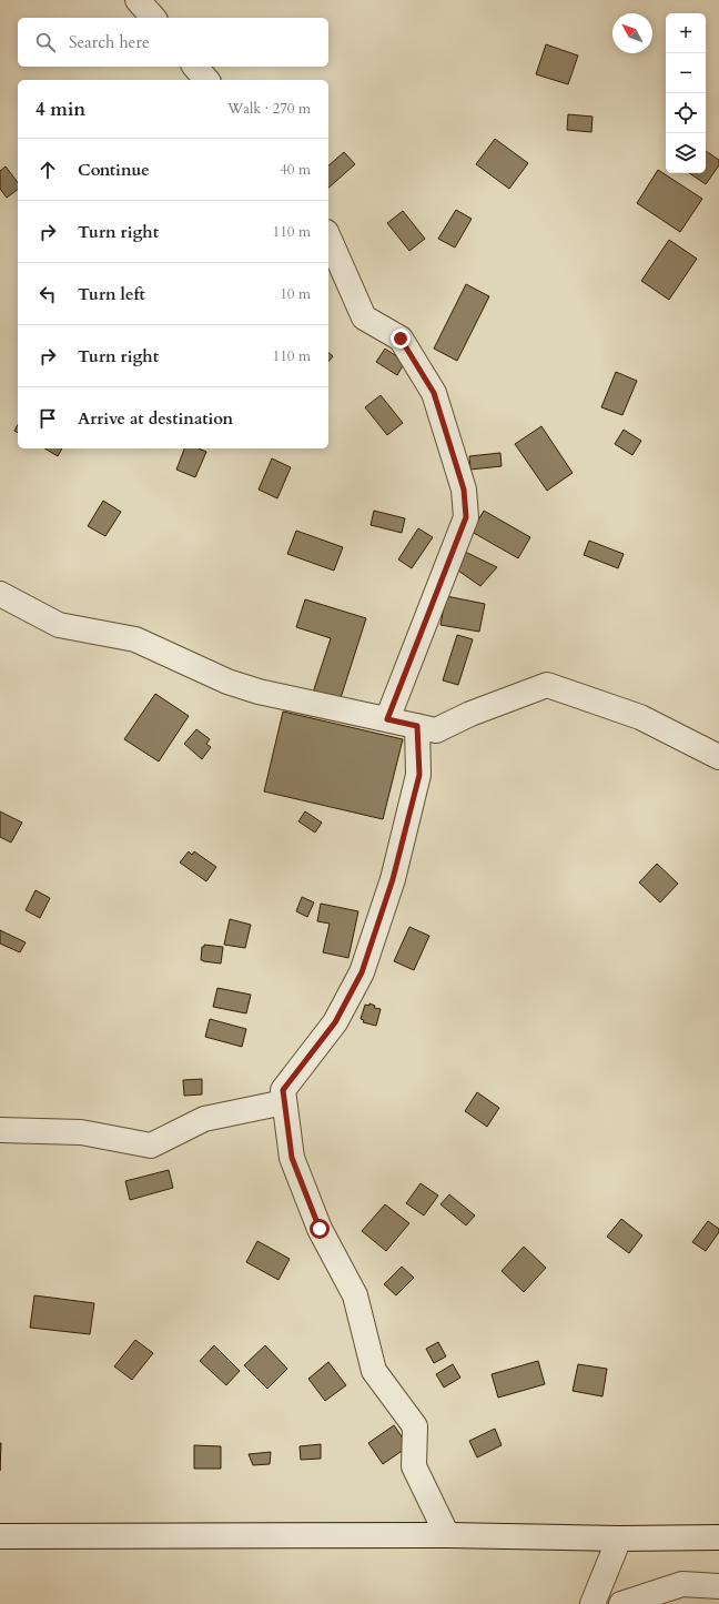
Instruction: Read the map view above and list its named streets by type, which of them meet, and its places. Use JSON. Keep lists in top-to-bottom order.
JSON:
{
  "north": "top left",
  "page": {
    "map_buttons": ["+", "−"],
    "search": "Search here",
    "heading": ["4 min", "Walk · 270 m"],
    "list": [
      ["Continue", "40 m"],
      ["Turn right", "110 m"],
      ["Turn left", "10 m"],
      ["Turn right", "110 m"],
      "Arrive at destination"
    ]
  }
}
